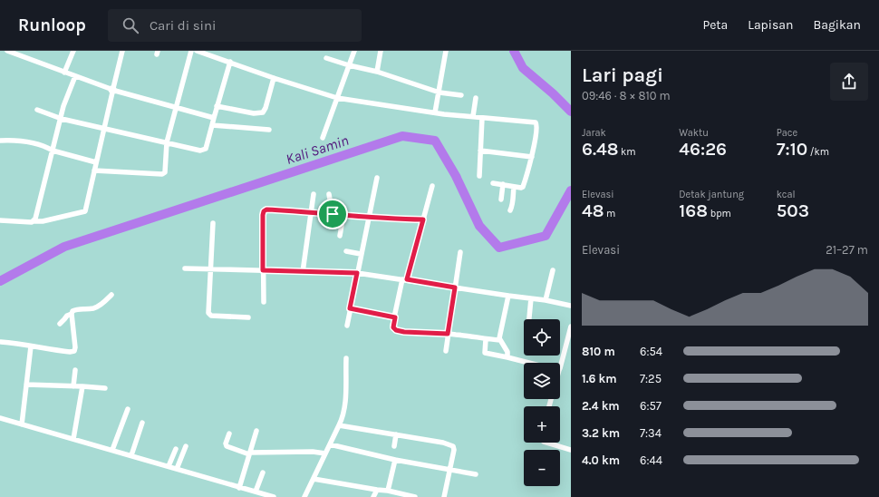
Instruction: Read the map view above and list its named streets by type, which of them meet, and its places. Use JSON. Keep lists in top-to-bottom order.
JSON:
{
  "water": ["Kali Samin"],
  "page": {
    "header": "Runloop",
    "search": "Cari di sini",
    "nav": ["Peta", "Lapisan", "Bagikan"],
    "heading": ["Lari pagi", "09:46 · 8 × 810 m"],
    "stats": [
      ["Jarak", "6.48 km"],
      ["Waktu", "46:26"],
      ["Pace", "7:10 /km"],
      ["Elevasi", "48 m"],
      ["Detak jantung", "168 bpm"],
      ["kcal", "503"]
    ],
    "chart": ["Elevasi", "21–27 m"],
    "map_buttons": ["+", "−"],
    "list": [
      {
        "name": "810 m",
        "note": "6:54"
      },
      {
        "name": "1.6 km",
        "note": "7:25"
      },
      {
        "name": "2.4 km",
        "note": "6:57"
      },
      {
        "name": "3.2 km",
        "note": "7:34"
      },
      {
        "name": "4.0 km",
        "note": "6:44"
      }
    ]
  }
}
